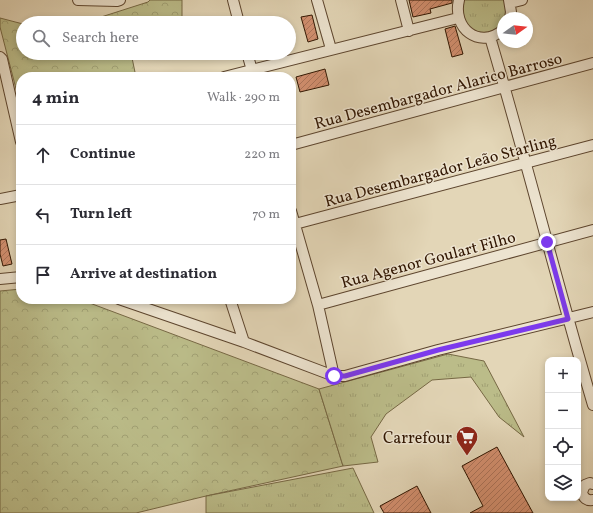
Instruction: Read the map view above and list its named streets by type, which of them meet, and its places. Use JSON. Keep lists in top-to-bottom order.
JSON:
{
  "streets": {
    "street": ["Rua Desembargador Alarico Barroso", "Rua Desembargador Leão Starling", "Rua Agenor Goulart Filho"]
  },
  "places": {
    "supermarket": ["Carrefour"]
  },
  "north": "right",
  "page": {
    "search": "Search here",
    "heading": ["4 min", "Walk · 290 m"],
    "list": [
      ["Continue", "220 m"],
      ["Turn left", "70 m"],
      "Arrive at destination"
    ],
    "map_buttons": ["+", "−"]
  }
}
